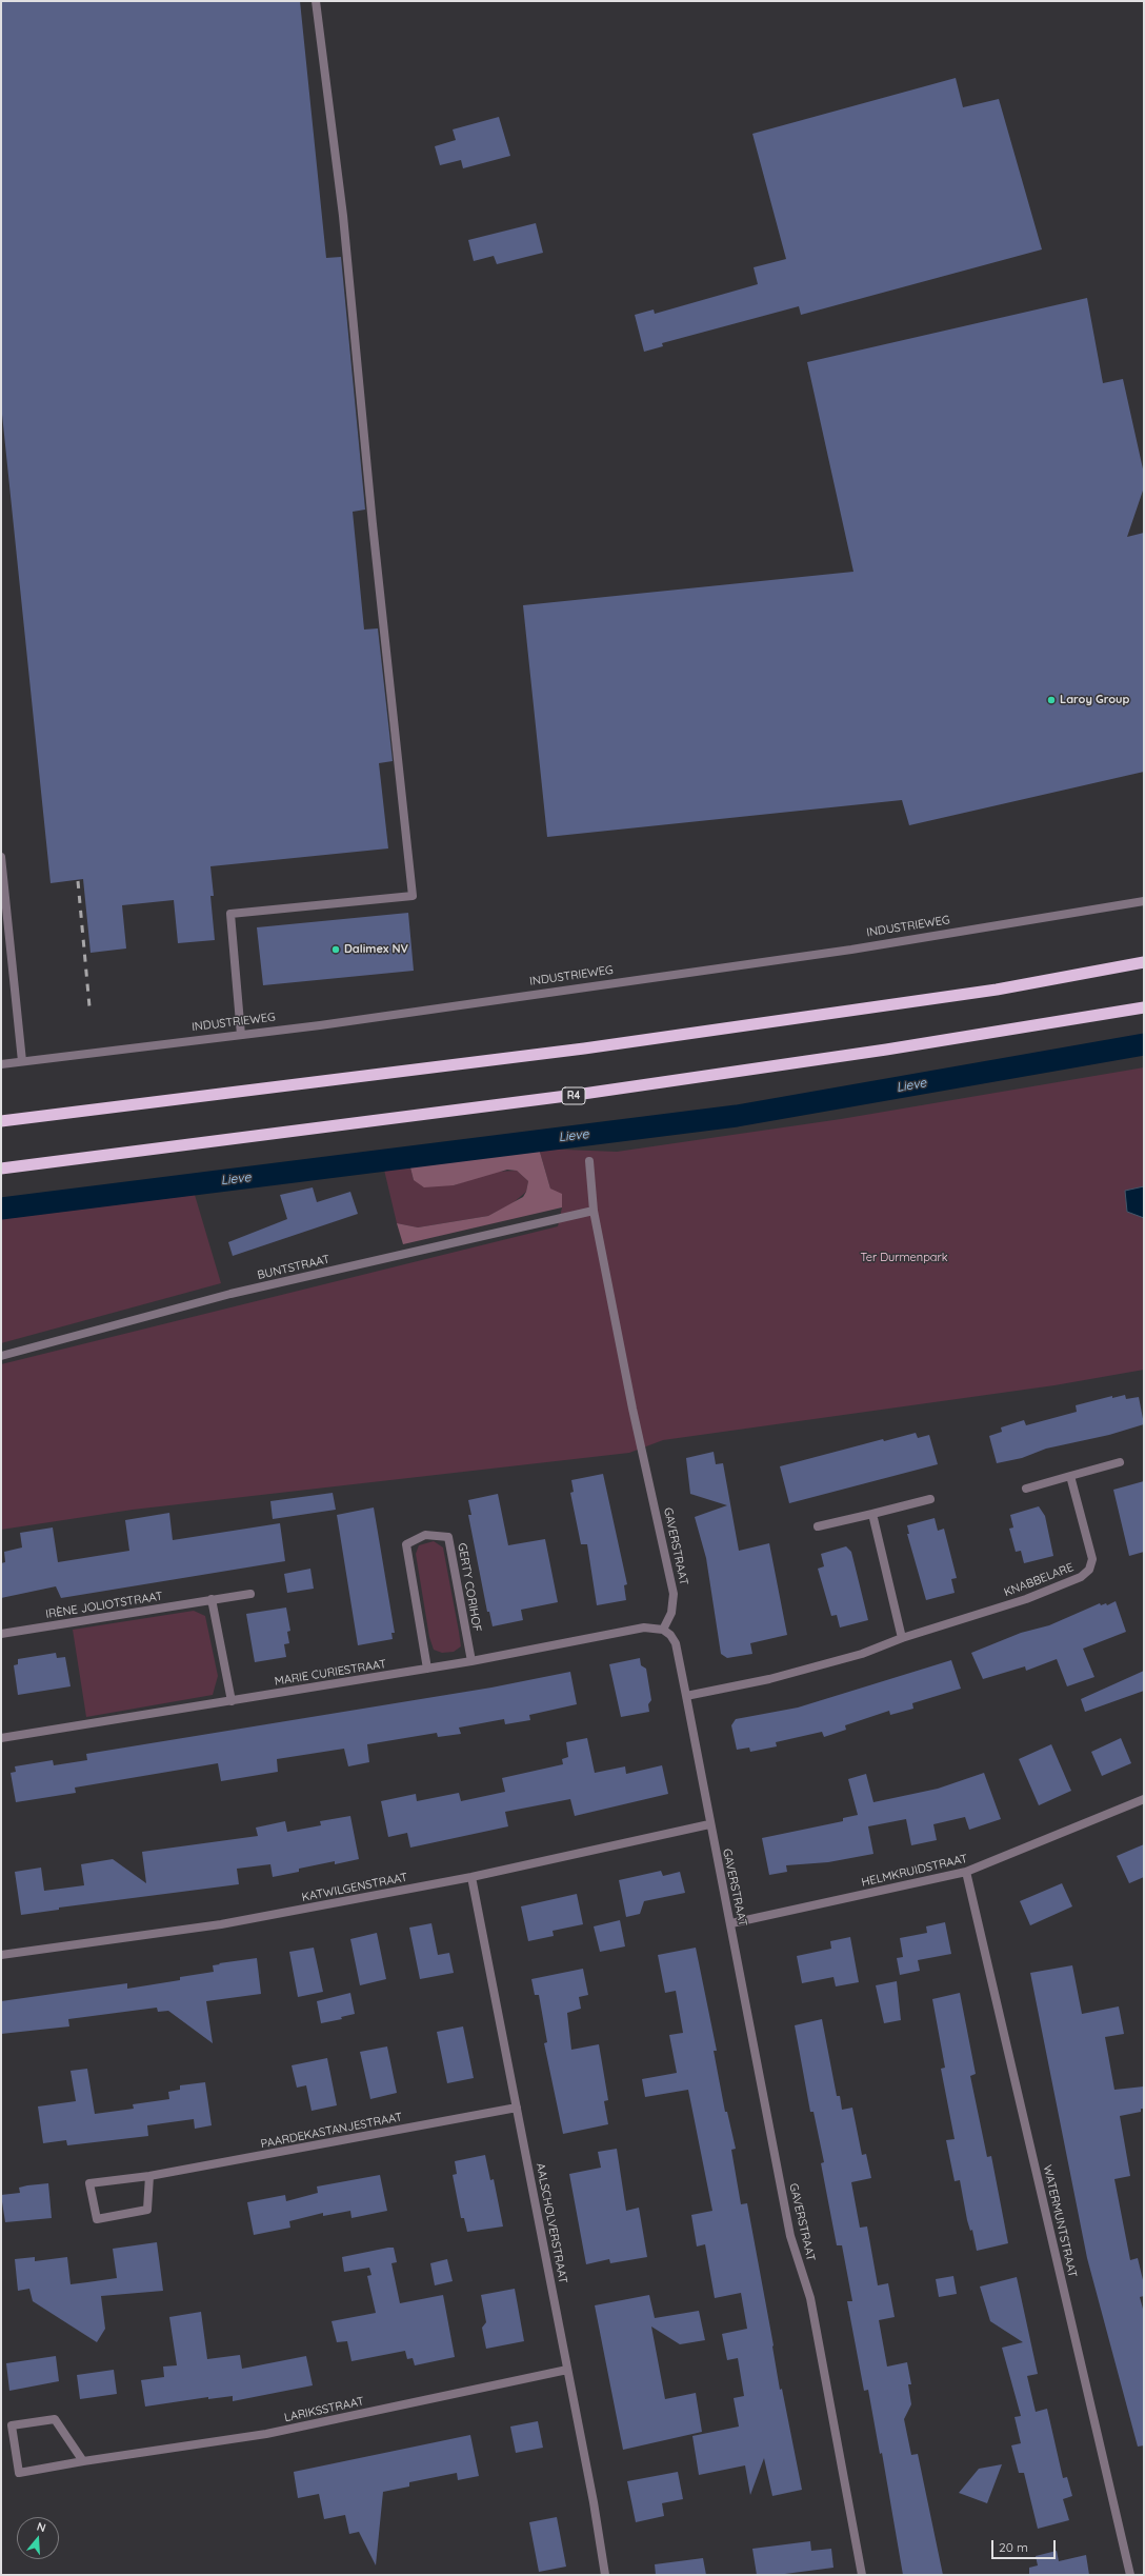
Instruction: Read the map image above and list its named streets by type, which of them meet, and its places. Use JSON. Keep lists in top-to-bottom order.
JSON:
{
  "streets": {
    "highway": ["R4"],
    "street": [
      "INDUSTRIEWEG",
      "BUNTSTRAAT",
      "GAVERSTRAAT",
      "KNABBELARE",
      "GERTY CORIHOF",
      "IRÈNE JOLIOTSTRAAT",
      "MARIE CURIESTRAAT",
      "HELMKRUIDSTRAAT",
      "KATWILGENSTRAAT",
      "PAARDEKASTANJESTRAAT",
      "WATERMUNTSTRAAT",
      "AALSCHOLVERSTRAAT",
      "LARIKSSTRAAT"
    ]
  },
  "crossings": [
    ["BUNTSTRAAT", "GAVERSTRAAT"],
    ["GAVERSTRAAT", "KNABBELARE"],
    ["GAVERSTRAAT", "MARIE CURIESTRAAT"],
    ["GAVERSTRAAT", "HELMKRUIDSTRAAT"],
    ["GAVERSTRAAT", "KATWILGENSTRAAT"],
    ["GERTY CORIHOF", "MARIE CURIESTRAAT"],
    ["HELMKRUIDSTRAAT", "WATERMUNTSTRAAT"],
    ["KATWILGENSTRAAT", "AALSCHOLVERSTRAAT"],
    ["PAARDEKASTANJESTRAAT", "AALSCHOLVERSTRAAT"],
    ["AALSCHOLVERSTRAAT", "LARIKSSTRAAT"]
  ],
  "water": ["Lieve"],
  "parks": ["Ter Durmenpark"],
  "places": ["Laroy Group", "Dalimex NV"],
  "scale_bar": "20 m",
  "north": "top"
}
